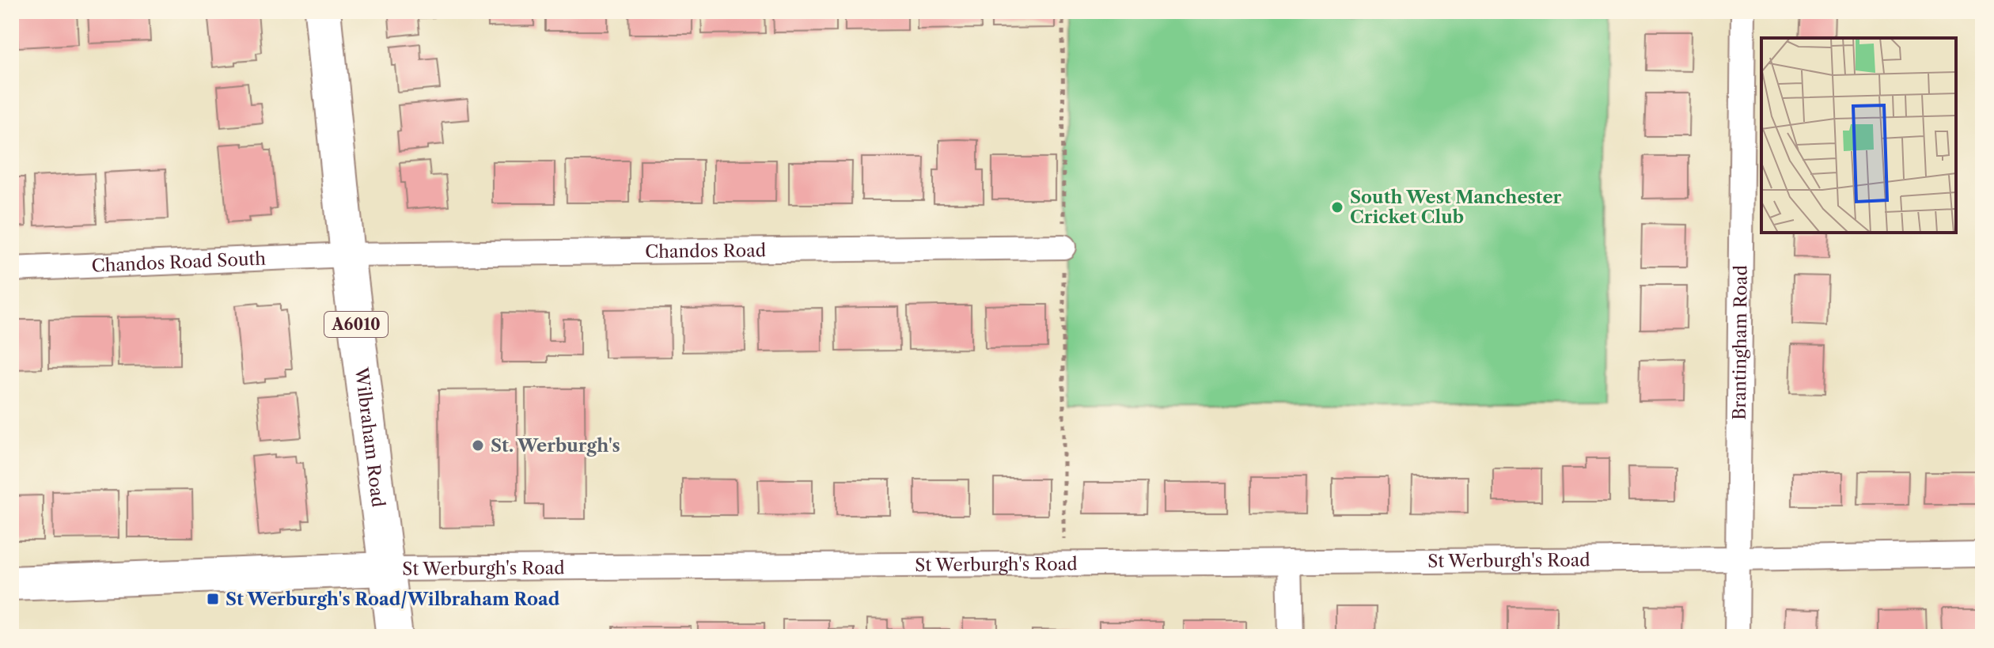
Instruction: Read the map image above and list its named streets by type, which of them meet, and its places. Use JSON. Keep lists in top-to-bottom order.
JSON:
{
  "streets": {
    "highway": ["A6010", "Wilbraham Road"],
    "street": [
      "Chandos Road",
      "Chandos Road South",
      "Brantingham Road",
      "St Werburgh's Road"
    ]
  },
  "crossings": [
    ["Chandos Road", "Chandos Road South"],
    ["Chandos Road", "Wilbraham Road"],
    ["Chandos Road South", "Wilbraham Road"],
    ["Brantingham Road", "St Werburgh's Road"],
    ["Wilbraham Road", "St Werburgh's Road"]
  ],
  "places": {
    "other": ["South West Manchester Cricket Club", "St. Werburgh's"],
    "transit": ["St Werburgh's Road/Wilbraham Road"]
  }
}
